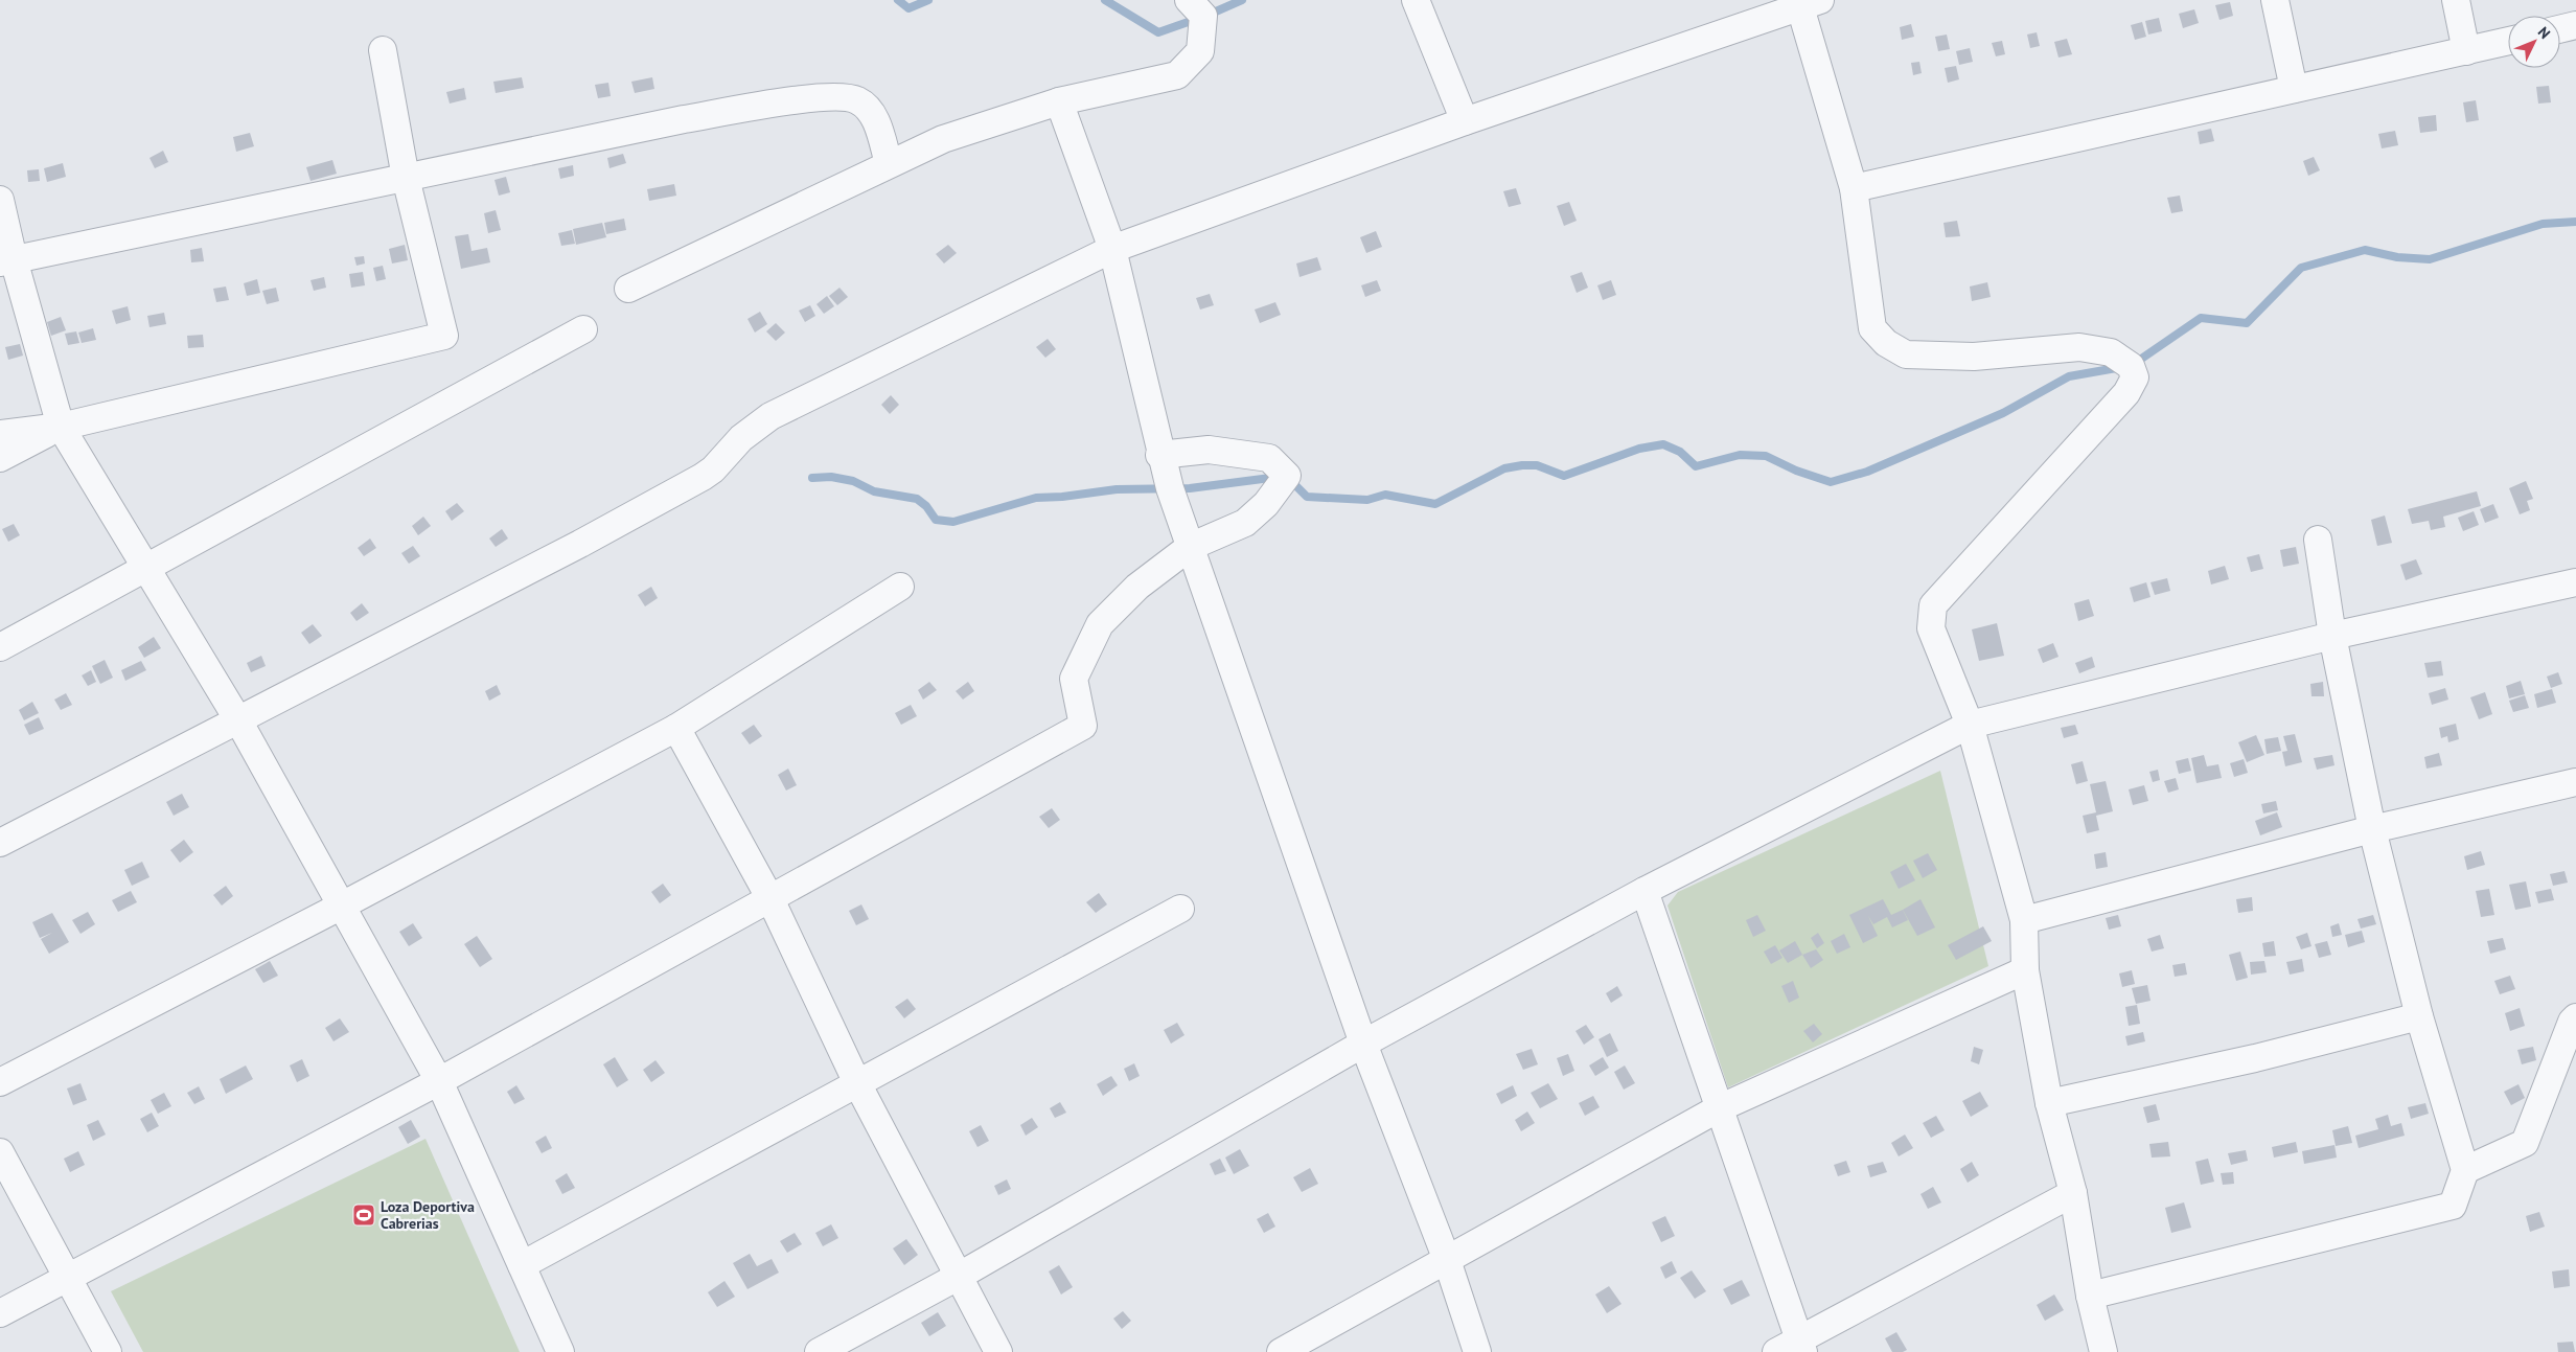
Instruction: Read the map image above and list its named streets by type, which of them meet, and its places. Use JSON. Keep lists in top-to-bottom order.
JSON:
{
  "places": {
    "sports": ["Loza Deportiva Cabrerias"]
  },
  "north": "top right"
}
